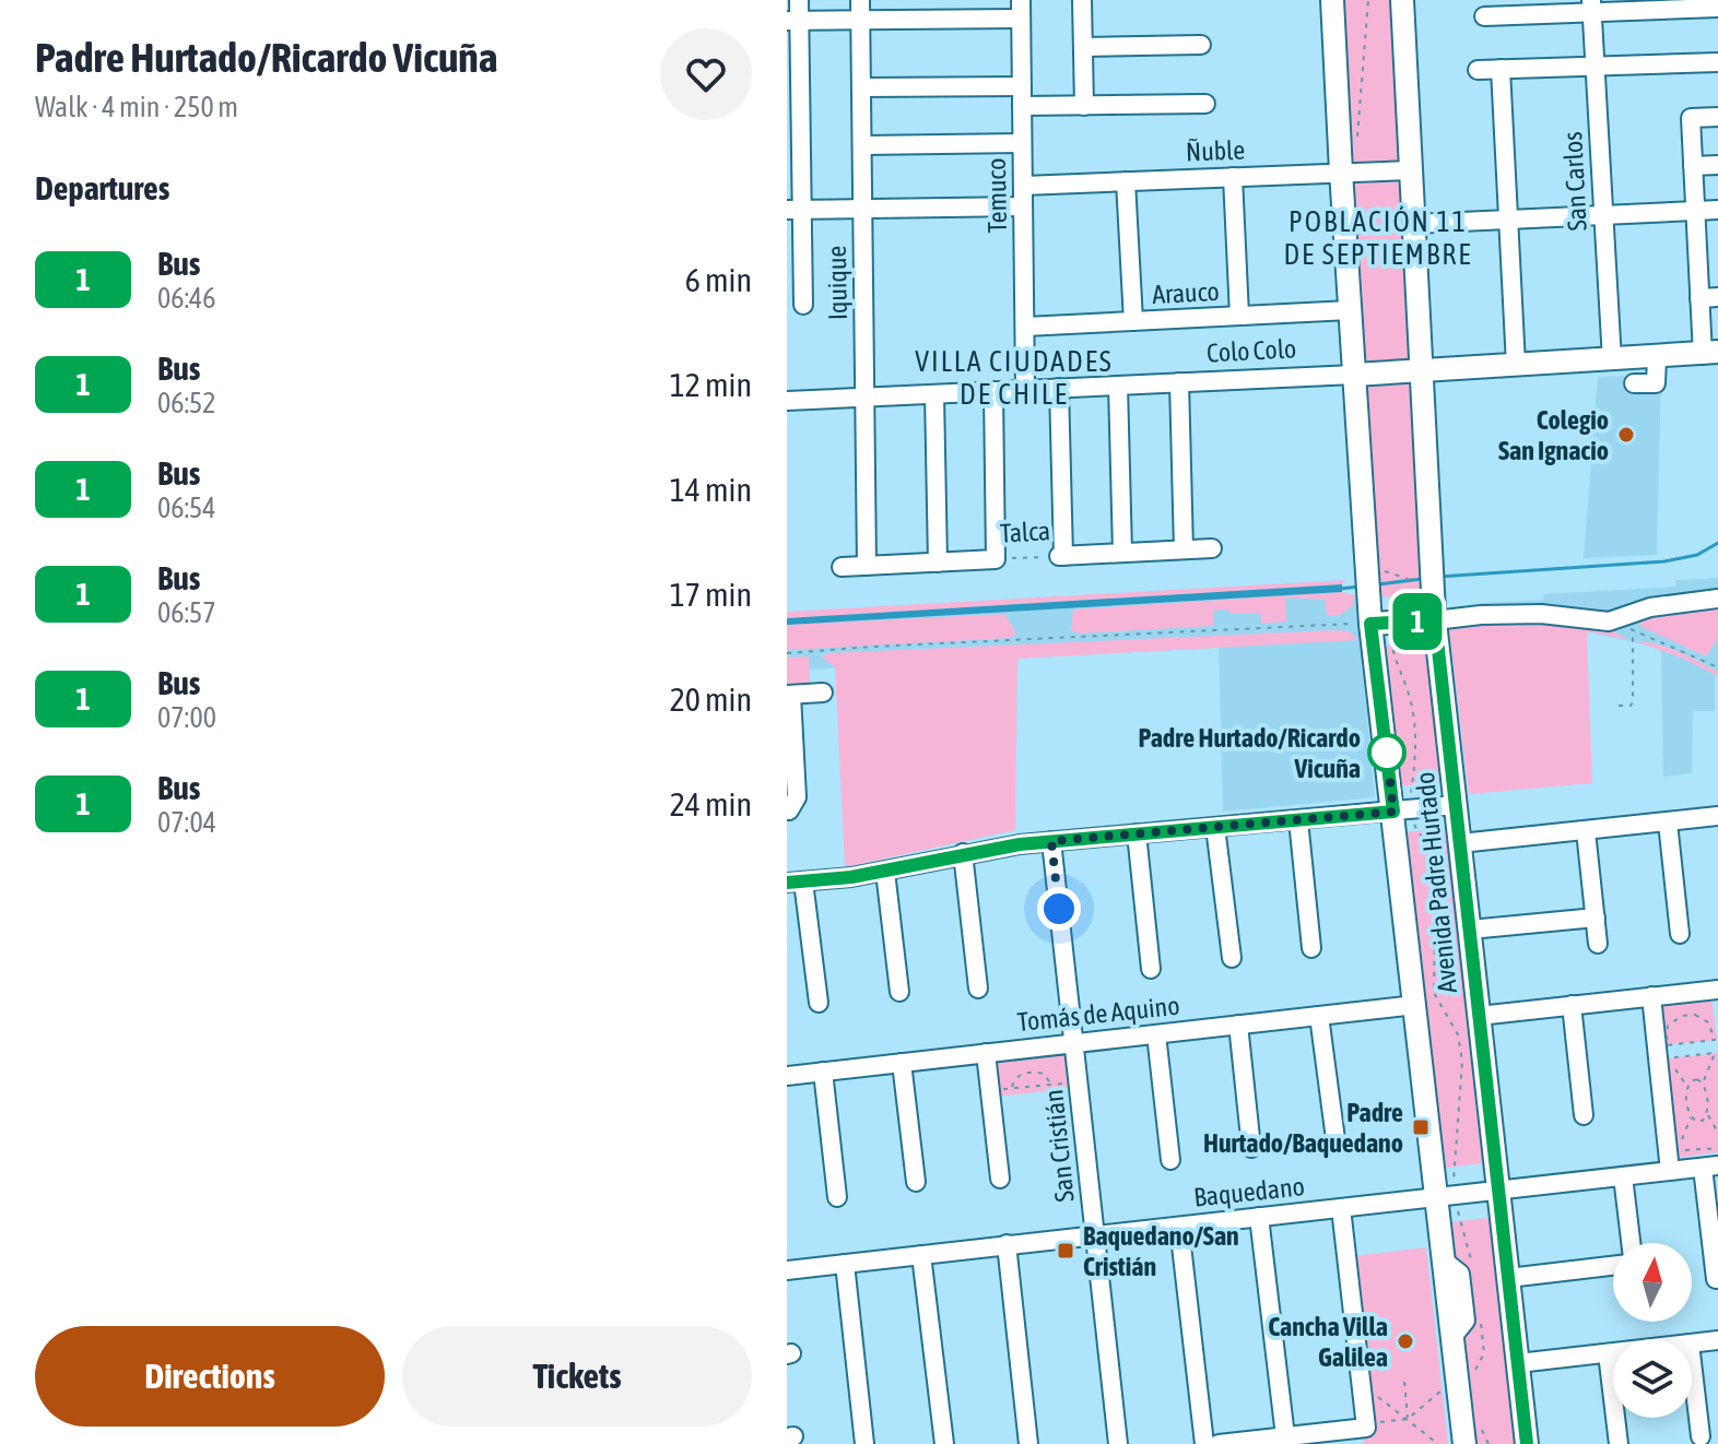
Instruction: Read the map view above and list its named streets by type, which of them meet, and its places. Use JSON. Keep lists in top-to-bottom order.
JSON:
{
  "streets": {
    "main road": ["Colo Colo", "Avenida Padre Hurtado"],
    "street": [
      "Ñuble",
      "San Carlos",
      "Temuco",
      "Iquique",
      "Arauco",
      "Talca",
      "Tomás de Aquino",
      "San Cristián",
      "Baquedano"
    ]
  },
  "crossings": [
    ["Ñuble", "Temuco"],
    ["Ñuble", "Avenida Padre Hurtado"],
    ["San Carlos", "Colo Colo"],
    ["Temuco", "Arauco"],
    ["Temuco", "Colo Colo"],
    ["Iquique", "Colo Colo"],
    ["Iquique", "Talca"],
    ["Arauco", "Avenida Padre Hurtado"],
    ["Colo Colo", "Avenida Padre Hurtado"],
    ["Avenida Padre Hurtado", "Tomás de Aquino"],
    ["Avenida Padre Hurtado", "Baquedano"],
    ["Tomás de Aquino", "San Cristián"],
    ["San Cristián", "Baquedano"]
  ],
  "districts": ["POBLACIÓN 11 DE SEPTIEMBRE", "VILLA CIUDADES DE CHILE"],
  "places": {
    "other": ["Colegio San Ignacio", "Padre Hurtado/Ricardo Vicuña", "Cancha Villa Galilea"],
    "transit": ["Padre Hurtado/Baquedano", "Baquedano/San Cristián"]
  },
  "lines": ["bus line 1"],
  "north": "top",
  "page": {
    "heading": [
      ["Padre Hurtado/Ricardo Vicuña", "Walk · 4 min · 250 m"],
      "Departures"
    ],
    "on_map": "1",
    "list": [
      {
        "mark": "1",
        "name": "Bus",
        "note": "06:46",
        "value": "6 min"
      },
      {
        "mark": "1",
        "name": "Bus",
        "note": "06:52",
        "value": "12 min"
      },
      {
        "mark": "1",
        "name": "Bus",
        "note": "06:54",
        "value": "14 min"
      },
      {
        "mark": "1",
        "name": "Bus",
        "note": "06:57",
        "value": "17 min"
      },
      {
        "mark": "1",
        "name": "Bus",
        "note": "07:00",
        "value": "20 min"
      },
      {
        "mark": "1",
        "name": "Bus",
        "note": "07:04",
        "value": "24 min"
      }
    ],
    "buttons": ["Directions", "Tickets"]
  }
}
